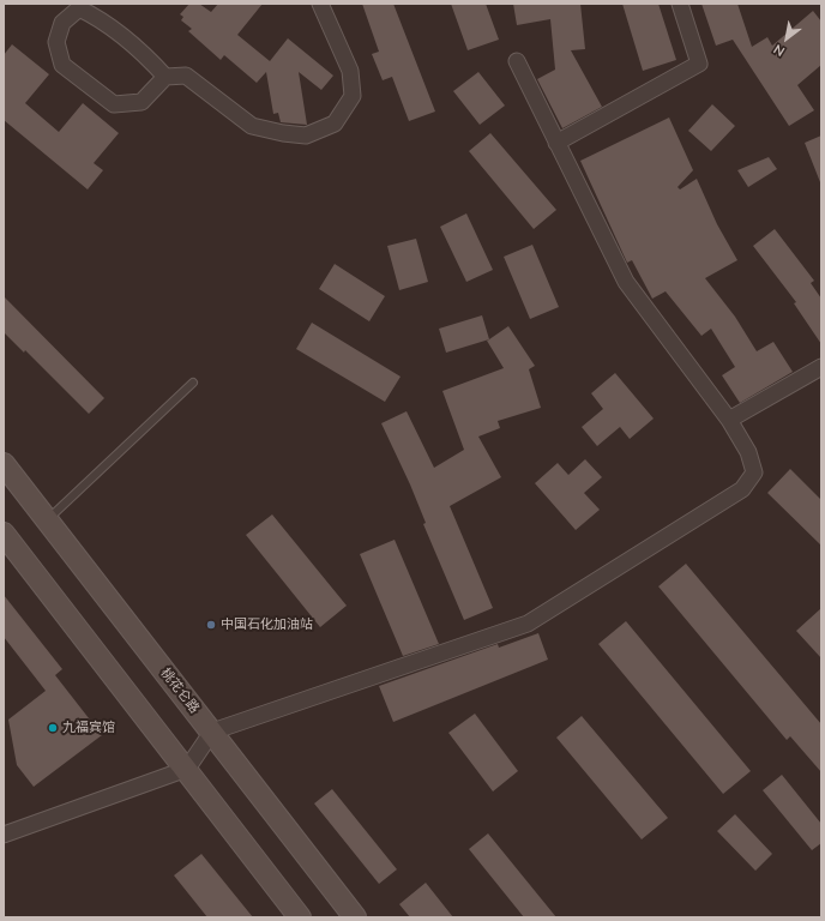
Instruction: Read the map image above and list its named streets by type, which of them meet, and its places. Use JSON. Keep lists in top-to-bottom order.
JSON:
{
  "streets": {
    "main road": ["桃花仑路"]
  },
  "places": ["中国石化加油站", "九福宾馆"],
  "north": "bottom left"
}
